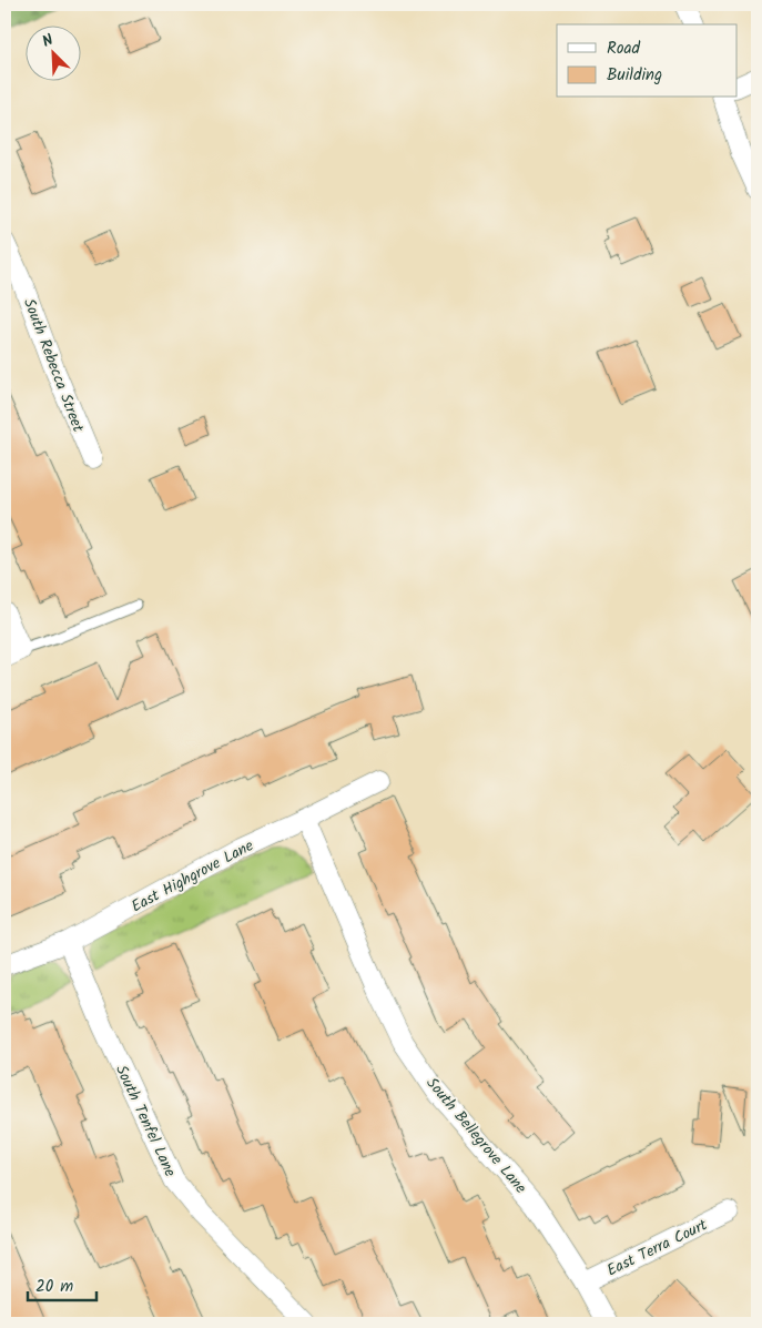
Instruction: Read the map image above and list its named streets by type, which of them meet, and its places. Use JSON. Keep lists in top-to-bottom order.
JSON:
{
  "streets": {
    "street": [
      "South Rebecca Street",
      "East Highgrove Lane",
      "South Tenfel Lane",
      "South Bellegrove Lane",
      "East Terra Court"
    ]
  },
  "crossings": [
    ["East Highgrove Lane", "South Tenfel Lane"],
    ["East Highgrove Lane", "South Bellegrove Lane"],
    ["South Bellegrove Lane", "East Terra Court"]
  ],
  "legend": ["Road", "Building"],
  "scale_bar": "20 m",
  "north": "top left"
}
